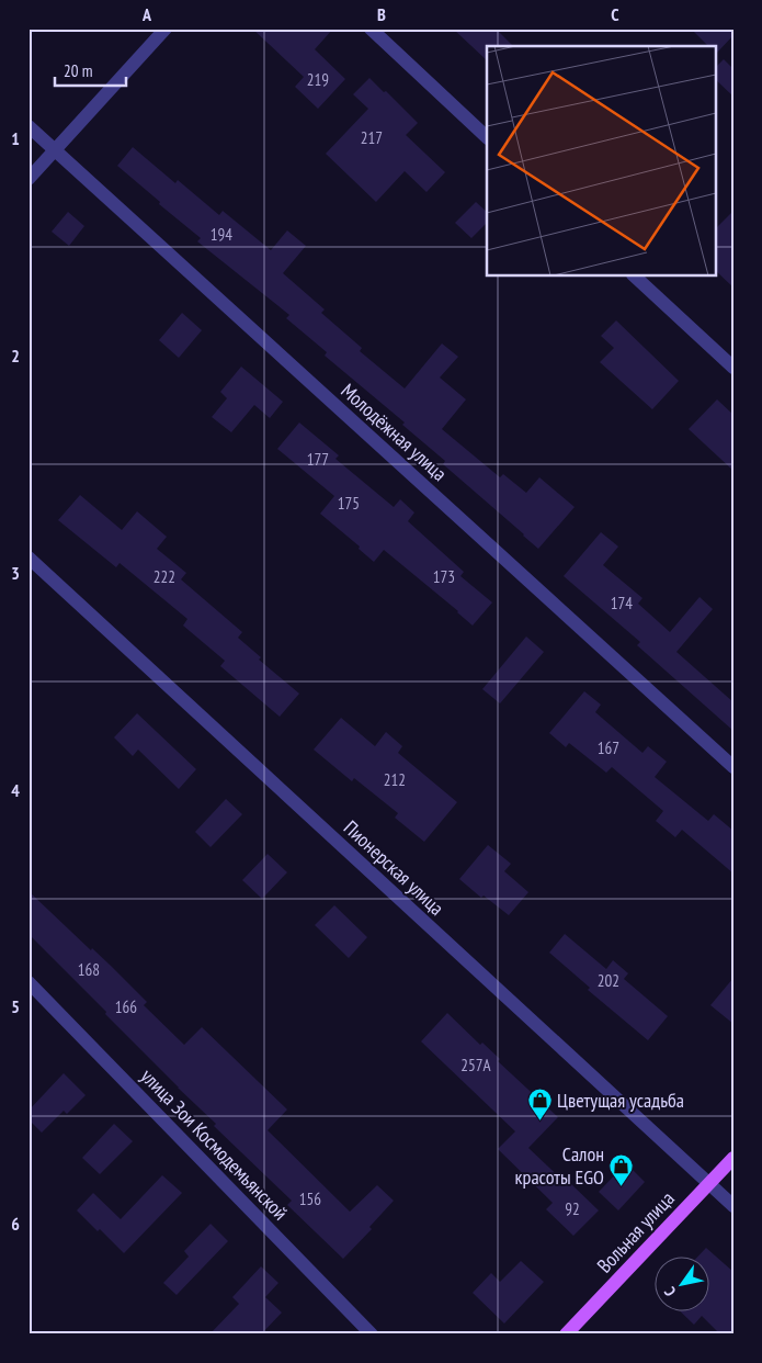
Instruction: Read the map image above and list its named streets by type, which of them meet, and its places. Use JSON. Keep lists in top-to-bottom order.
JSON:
{
  "streets": {
    "main road": ["Вольная улица"],
    "street": ["Молодёжная улица", "Пионерская улица", "улица Зои Космодемьянской"]
  },
  "crossings": [
    ["Пионерская улица", "Вольная улица"]
  ],
  "places": {
    "shop": ["Цветущая усадьба", "Салон красоты EGO"]
  },
  "house_numbers": [
    "219",
    "217",
    "194",
    "177",
    "175",
    "222",
    "173",
    "174",
    "167",
    "212",
    "168",
    "202",
    "166",
    "257А",
    "156",
    "92"
  ],
  "scale_bar": "20 m",
  "north": "bottom left",
  "grid": {
    "columns": ["A", "B", "C"],
    "rows": [
      "1",
      "2",
      "3",
      "4",
      "5",
      "6"
    ]
  }
}
